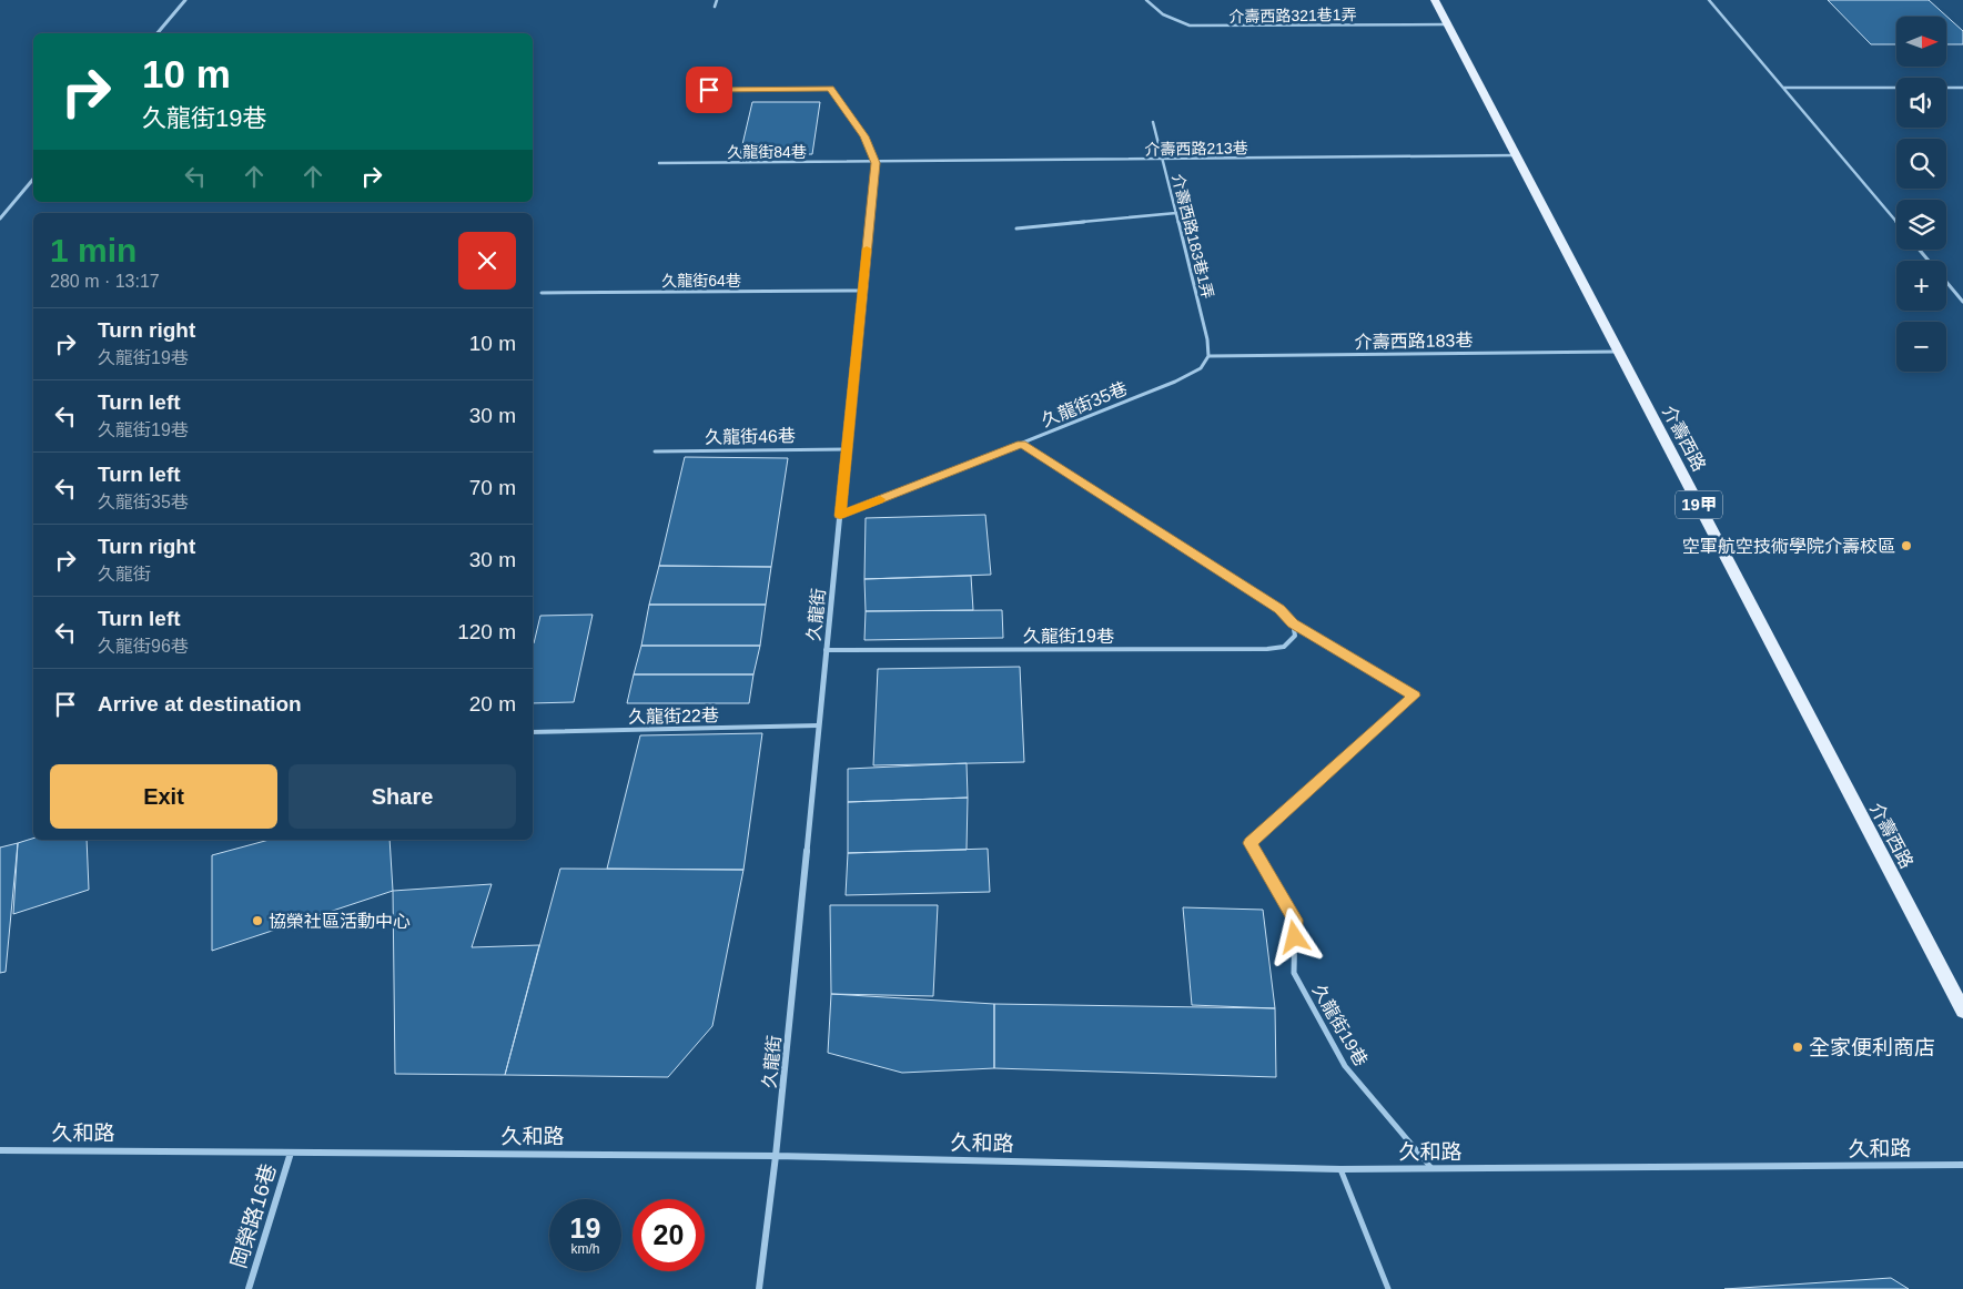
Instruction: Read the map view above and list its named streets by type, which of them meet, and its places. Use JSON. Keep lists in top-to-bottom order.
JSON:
{
  "streets": {
    "main road": ["介壽西路", "19甲"],
    "street": ["久龍街", "久和路", "岡榮路16巷"],
    "lane": [
      "介壽西路321巷1弄",
      "介壽西路213巷",
      "久龍街84巷",
      "介壽西路183巷1弄",
      "久龍街64巷",
      "介壽西路183巷",
      "久龍街35巷",
      "久龍街46巷",
      "久龍街19巷",
      "久龍街22巷"
    ]
  },
  "crossings": [
    ["介壽西路321巷1弄", "介壽西路"],
    ["介壽西路213巷", "久龍街84巷"],
    ["介壽西路213巷", "介壽西路183巷1弄"],
    ["介壽西路213巷", "介壽西路"],
    ["介壽西路213巷", "久龍街"],
    ["久龍街84巷", "久龍街"],
    ["介壽西路183巷1弄", "介壽西路183巷"],
    ["介壽西路183巷1弄", "久龍街35巷"],
    ["久龍街64巷", "久龍街"],
    ["介壽西路183巷", "久龍街35巷"],
    ["介壽西路183巷", "介壽西路"],
    ["久龍街35巷", "久龍街"],
    ["久龍街35巷", "久龍街19巷"],
    ["久龍街46巷", "久龍街"],
    ["久龍街", "久龍街19巷"],
    ["久龍街", "久龍街22巷"],
    ["久龍街", "久和路"],
    ["久龍街19巷", "久和路"],
    ["久和路", "岡榮路16巷"]
  ],
  "places": ["空軍航空技術學院介壽校區", "協榮社區活動中心", "全家便利商店"],
  "north": "right",
  "page": {
    "map_buttons": ["+", "−"],
    "turn": ["10 m", "久龍街19巷"],
    "heading": ["1 min", "280 m · 13:17"],
    "list": [
      {
        "name": "Turn right",
        "note": "久龍街19巷",
        "value": "10 m"
      },
      {
        "name": "Turn left",
        "note": "久龍街19巷",
        "value": "30 m"
      },
      {
        "name": "Turn left",
        "note": "久龍街35巷",
        "value": "70 m"
      },
      {
        "name": "Turn right",
        "note": "久龍街",
        "value": "30 m"
      },
      {
        "name": "Turn left",
        "note": "久龍街96巷",
        "value": "120 m"
      },
      {
        "name": "Arrive at destination",
        "value": "20 m"
      }
    ],
    "buttons": ["Exit", "Share"],
    "speed": "19 km/h",
    "limit": "20"
  }
}
